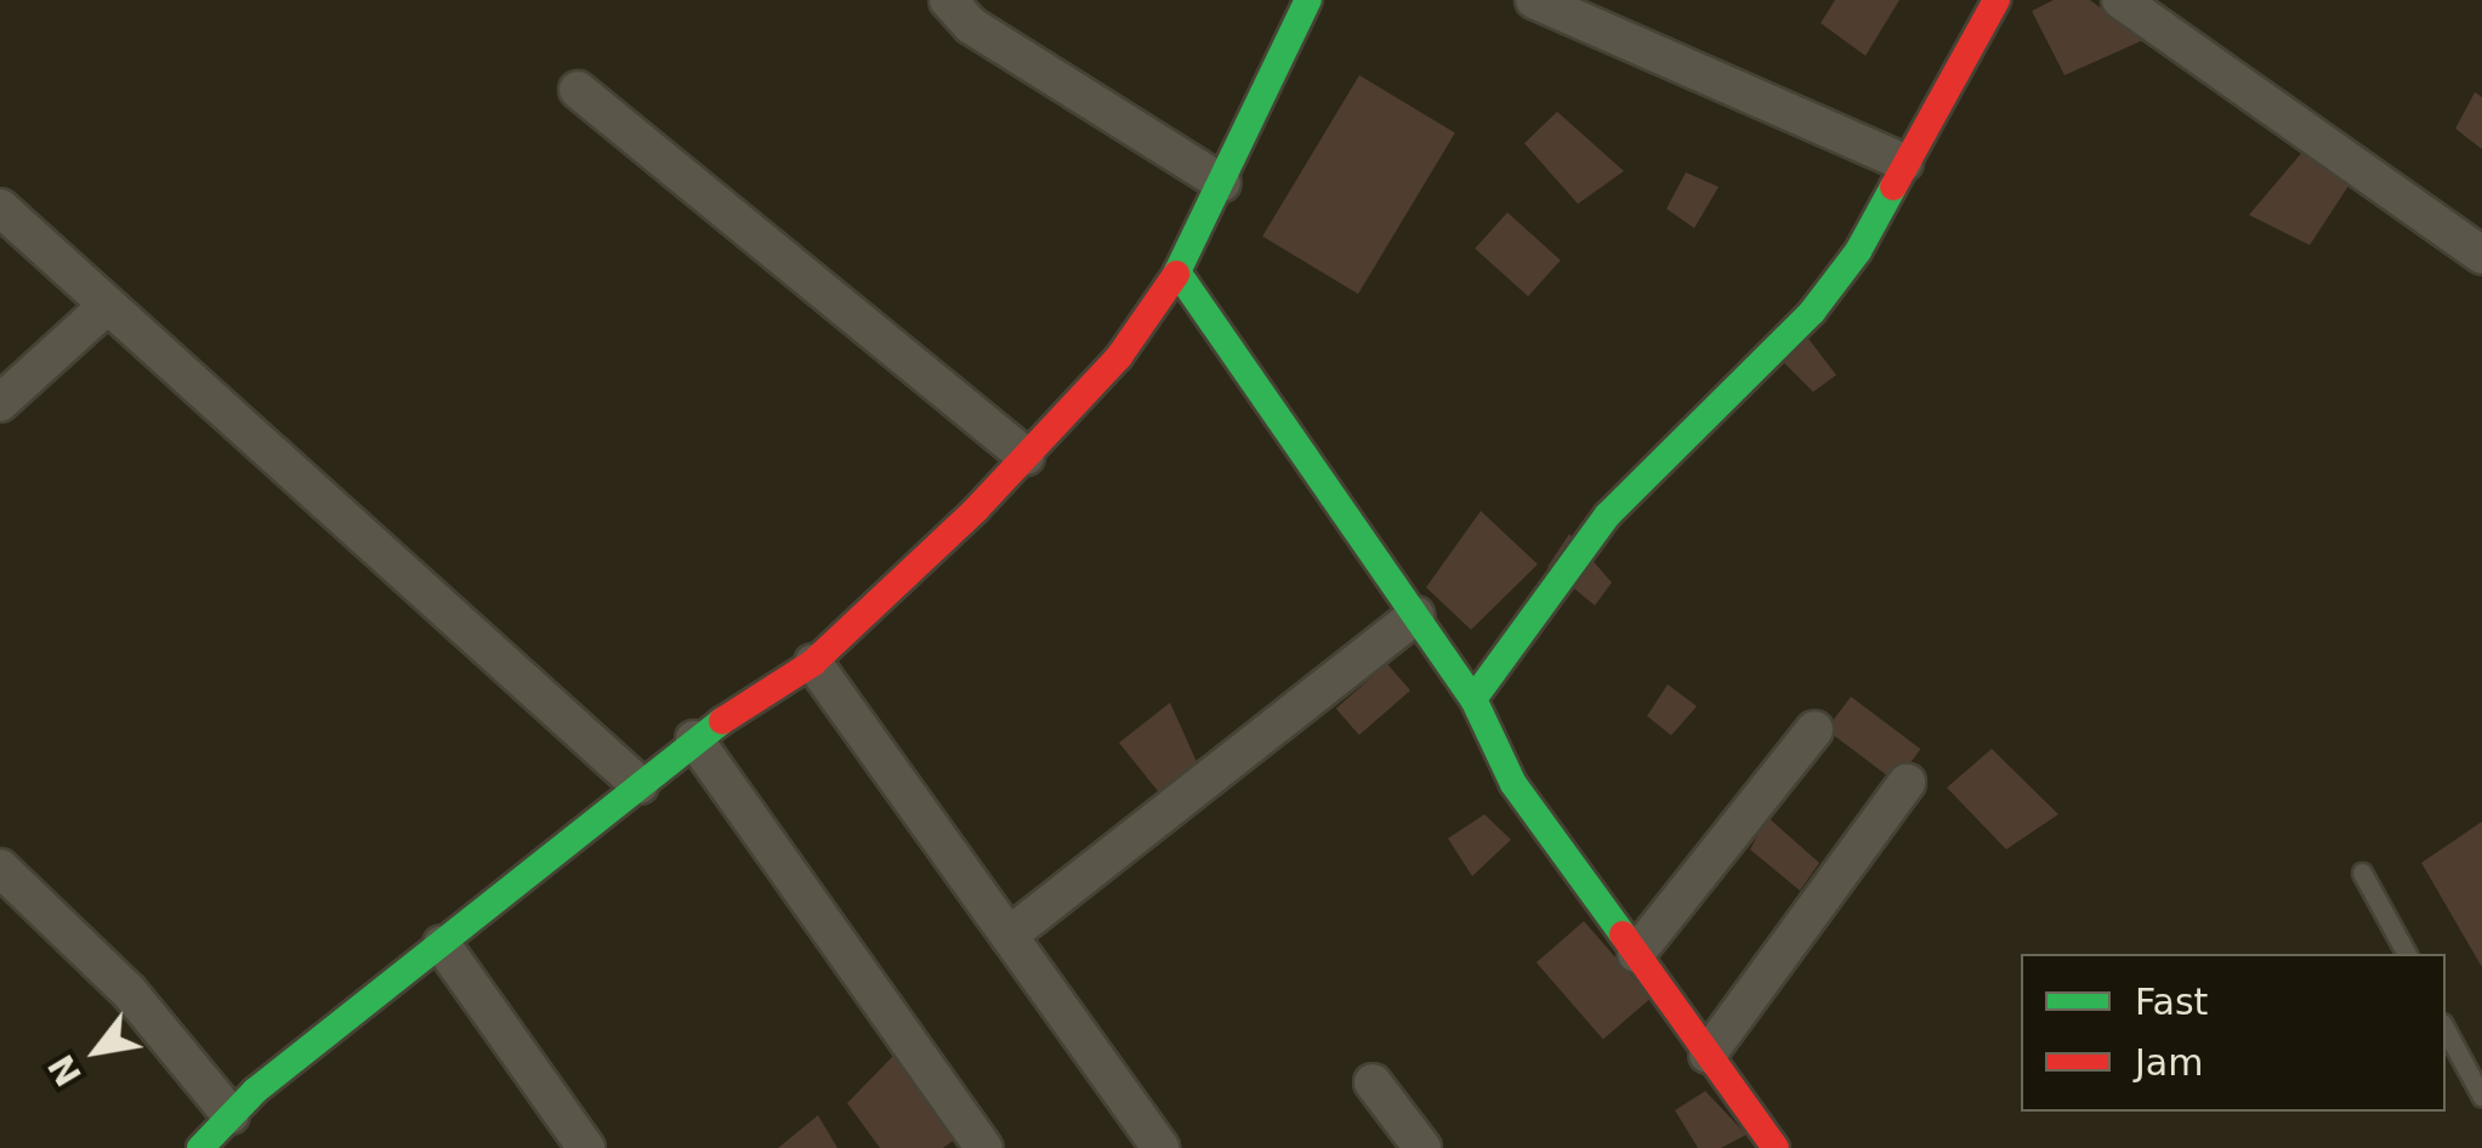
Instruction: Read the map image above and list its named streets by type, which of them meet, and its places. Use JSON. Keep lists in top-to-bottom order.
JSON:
{
  "legend": ["Fast", "Jam"],
  "north": "bottom left"
}
